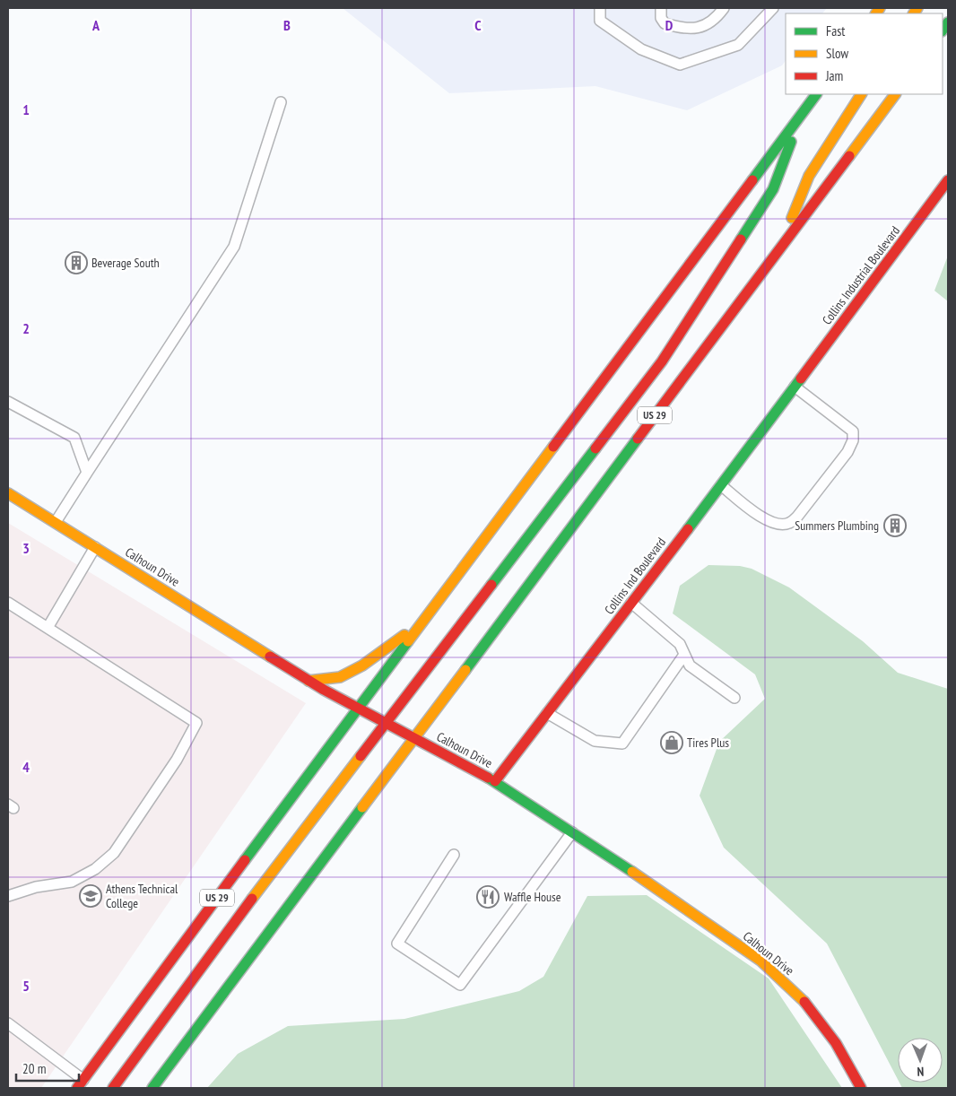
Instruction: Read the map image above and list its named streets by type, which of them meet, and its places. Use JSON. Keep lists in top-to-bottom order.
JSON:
{
  "streets": {
    "main road": [
      "Collins Industrial Boulevard",
      "US 29",
      "Calhoun Drive",
      "Collins Ind Boulevard"
    ]
  },
  "crossings": [
    ["Collins Industrial Boulevard", "Collins Ind Boulevard"],
    ["US 29", "Calhoun Drive"],
    ["Calhoun Drive", "Collins Ind Boulevard"]
  ],
  "places": {
    "building": ["Beverage South", "Summers Plumbing"],
    "shop": ["Tires Plus"],
    "school or university": ["Athens Technical College"],
    "restaurant": ["Waffle House"]
  },
  "legend": ["Fast", "Slow", "Jam"],
  "scale_bar": "20 m",
  "north": "bottom",
  "grid": {
    "columns": [
      "A",
      "B",
      "C",
      "D"
    ],
    "rows": [
      "1",
      "2",
      "3",
      "4",
      "5"
    ]
  }
}
